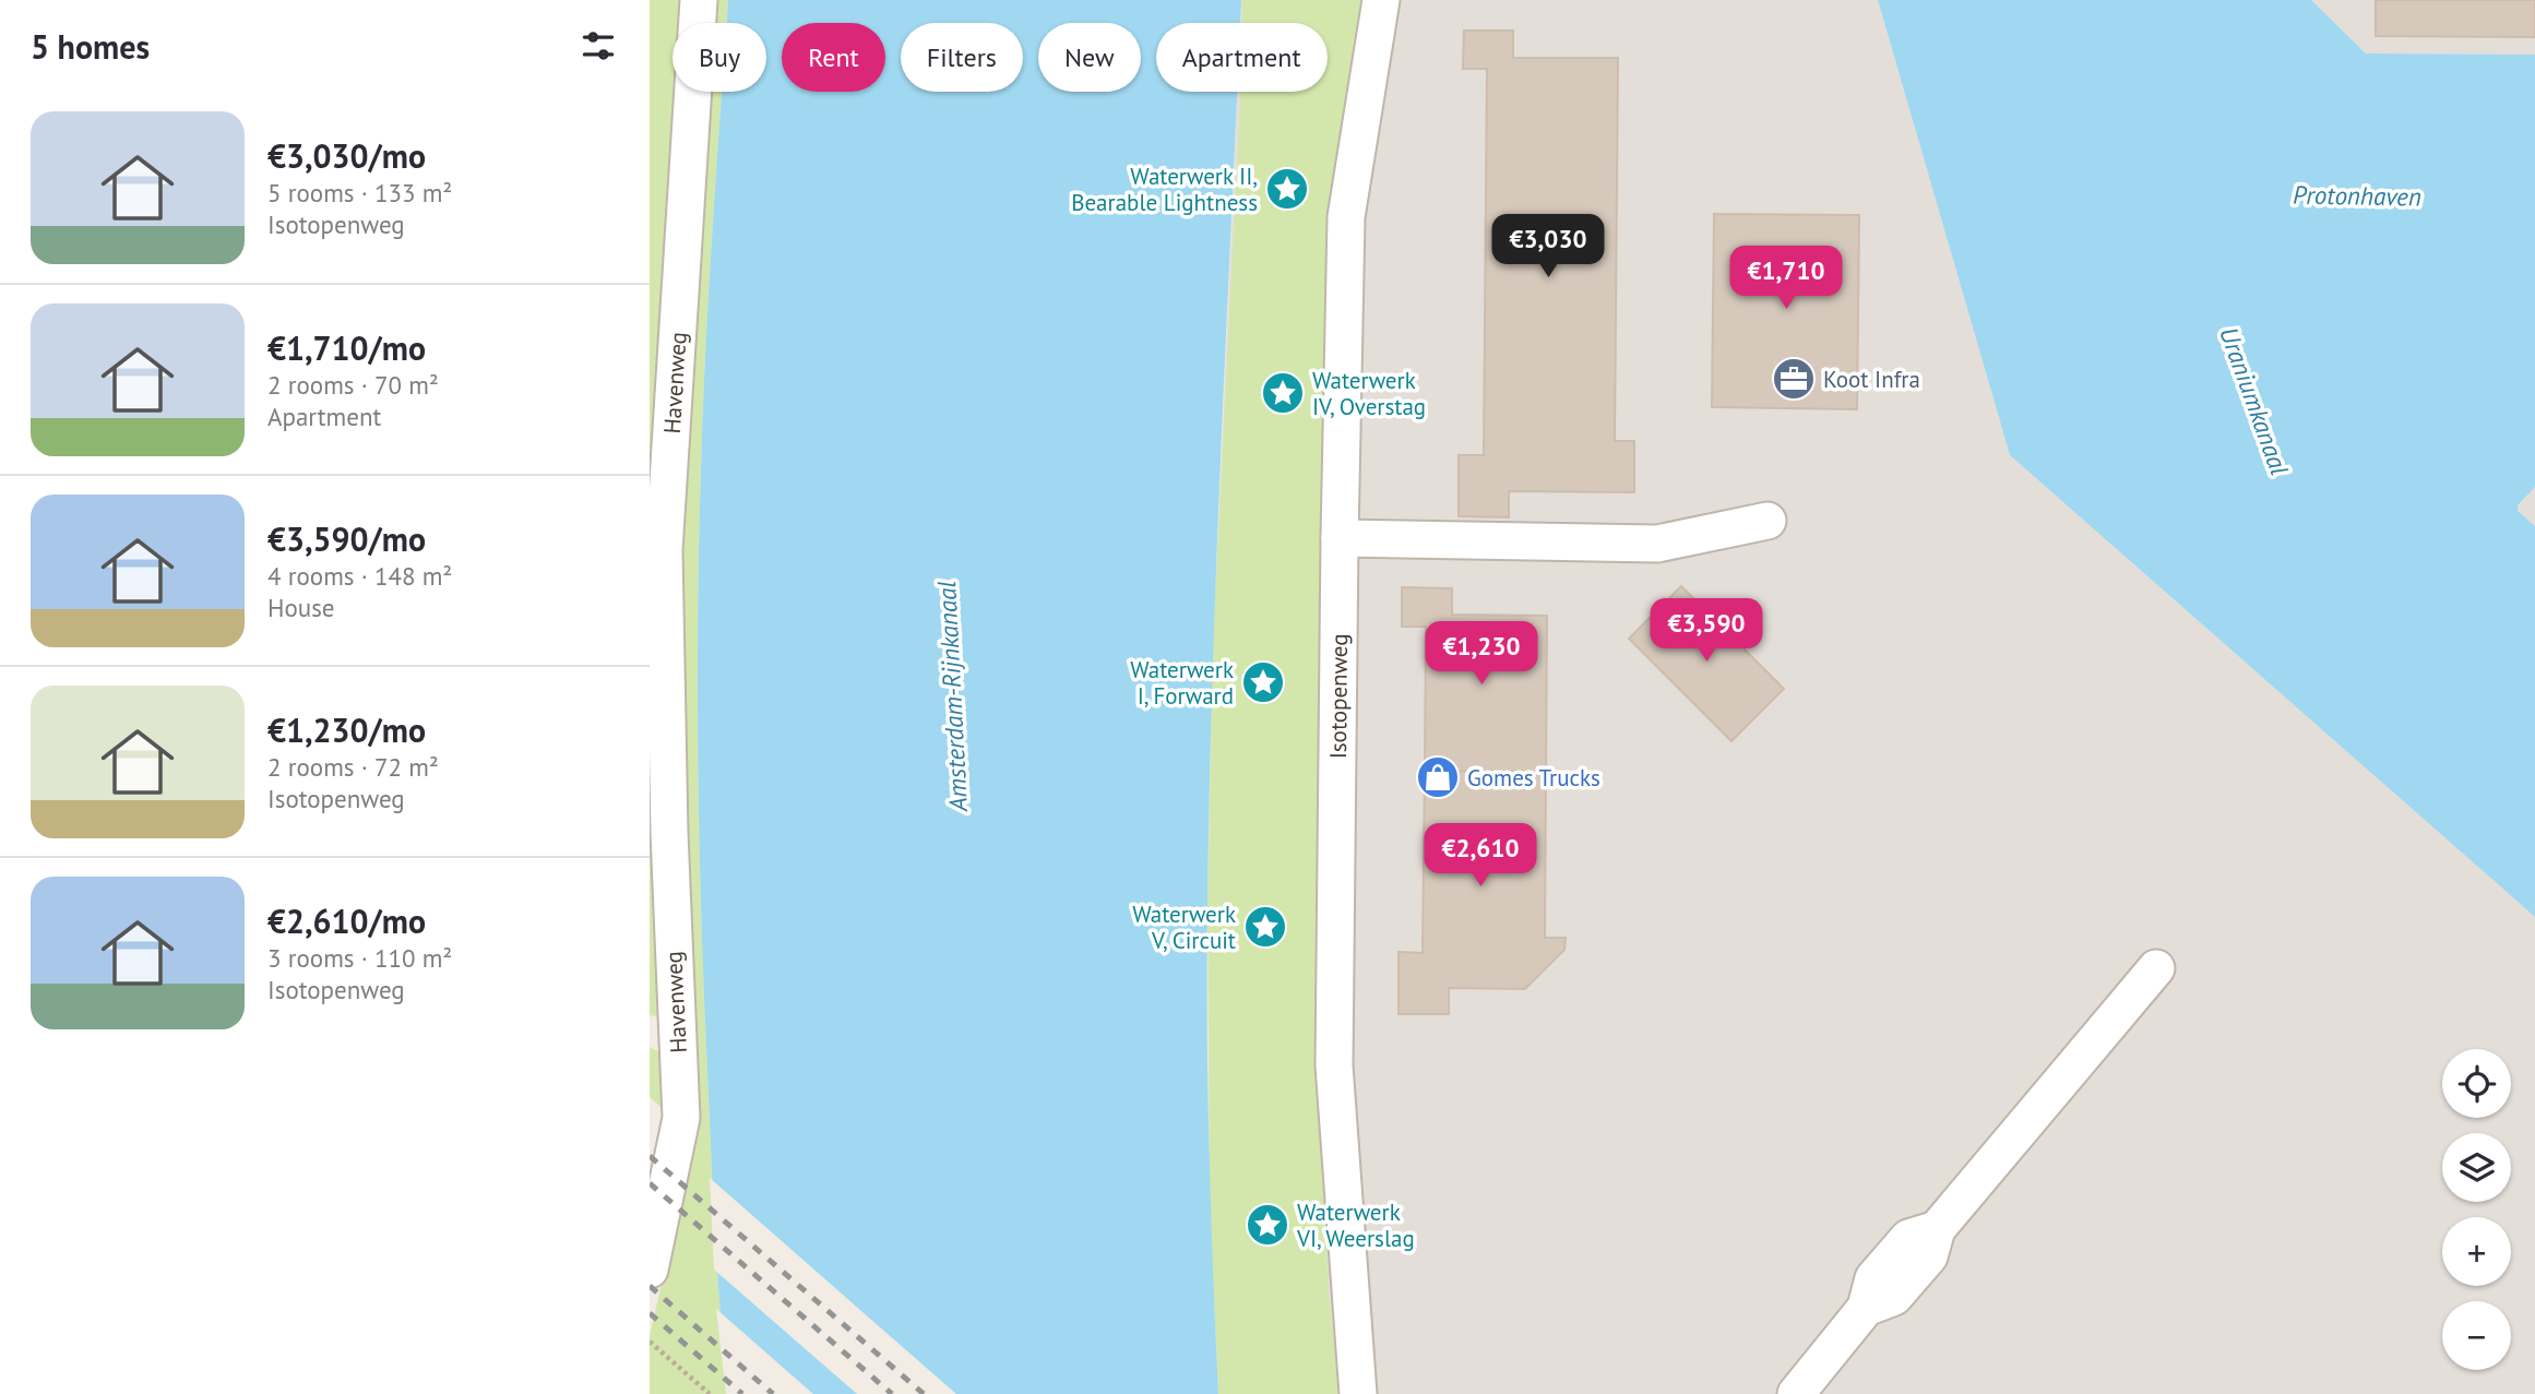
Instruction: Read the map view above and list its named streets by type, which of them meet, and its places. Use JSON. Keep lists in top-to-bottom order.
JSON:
{
  "streets": {
    "street": ["Havenweg", "Isotopenweg"]
  },
  "water": ["Protonhaven", "Uraniumkanaal", "Amsterdam-Rijnkanaal"],
  "places": {
    "place": [
      "Waterwerk II, Bearable Lightness",
      "Waterwerk IV, Overstag",
      "Waterwerk I, Forward",
      "Waterwerk V, Circuit",
      "Waterwerk VI, Weerslag"
    ],
    "office": ["Koot Infra"],
    "shop": ["Gomes Trucks"]
  },
  "page": {
    "heading": "5 homes",
    "chip": [
      "Buy",
      "Rent",
      "Filters",
      "New",
      "Apartment"
    ],
    "list": [
      {
        "name": "€3,030/mo",
        "note": "5 rooms · 133 m² · Isotopenweg"
      },
      {
        "name": "€1,710/mo",
        "note": "2 rooms · 70 m² · Apartment"
      },
      {
        "name": "€3,590/mo",
        "note": "4 rooms · 148 m² · House"
      },
      {
        "name": "€1,230/mo",
        "note": "2 rooms · 72 m² · Isotopenweg"
      },
      {
        "name": "€2,610/mo",
        "note": "3 rooms · 110 m² · Isotopenweg"
      }
    ],
    "price": [
      "€3,030",
      "€1,710",
      "€3,590",
      "€1,230",
      "€2,610"
    ],
    "map_buttons": ["+", "−"]
  }
}
